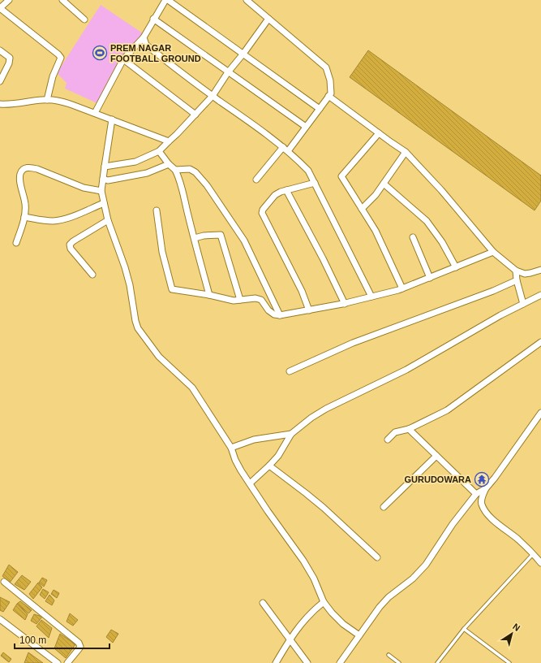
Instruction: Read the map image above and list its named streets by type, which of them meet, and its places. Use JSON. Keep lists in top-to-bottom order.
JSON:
{
  "places": {
    "sports": ["PREM NAGAR FOOTBALL GROUND"],
    "temple": ["GURUDOWARA"]
  },
  "scale_bar": "100 m",
  "north": "top right"
}
